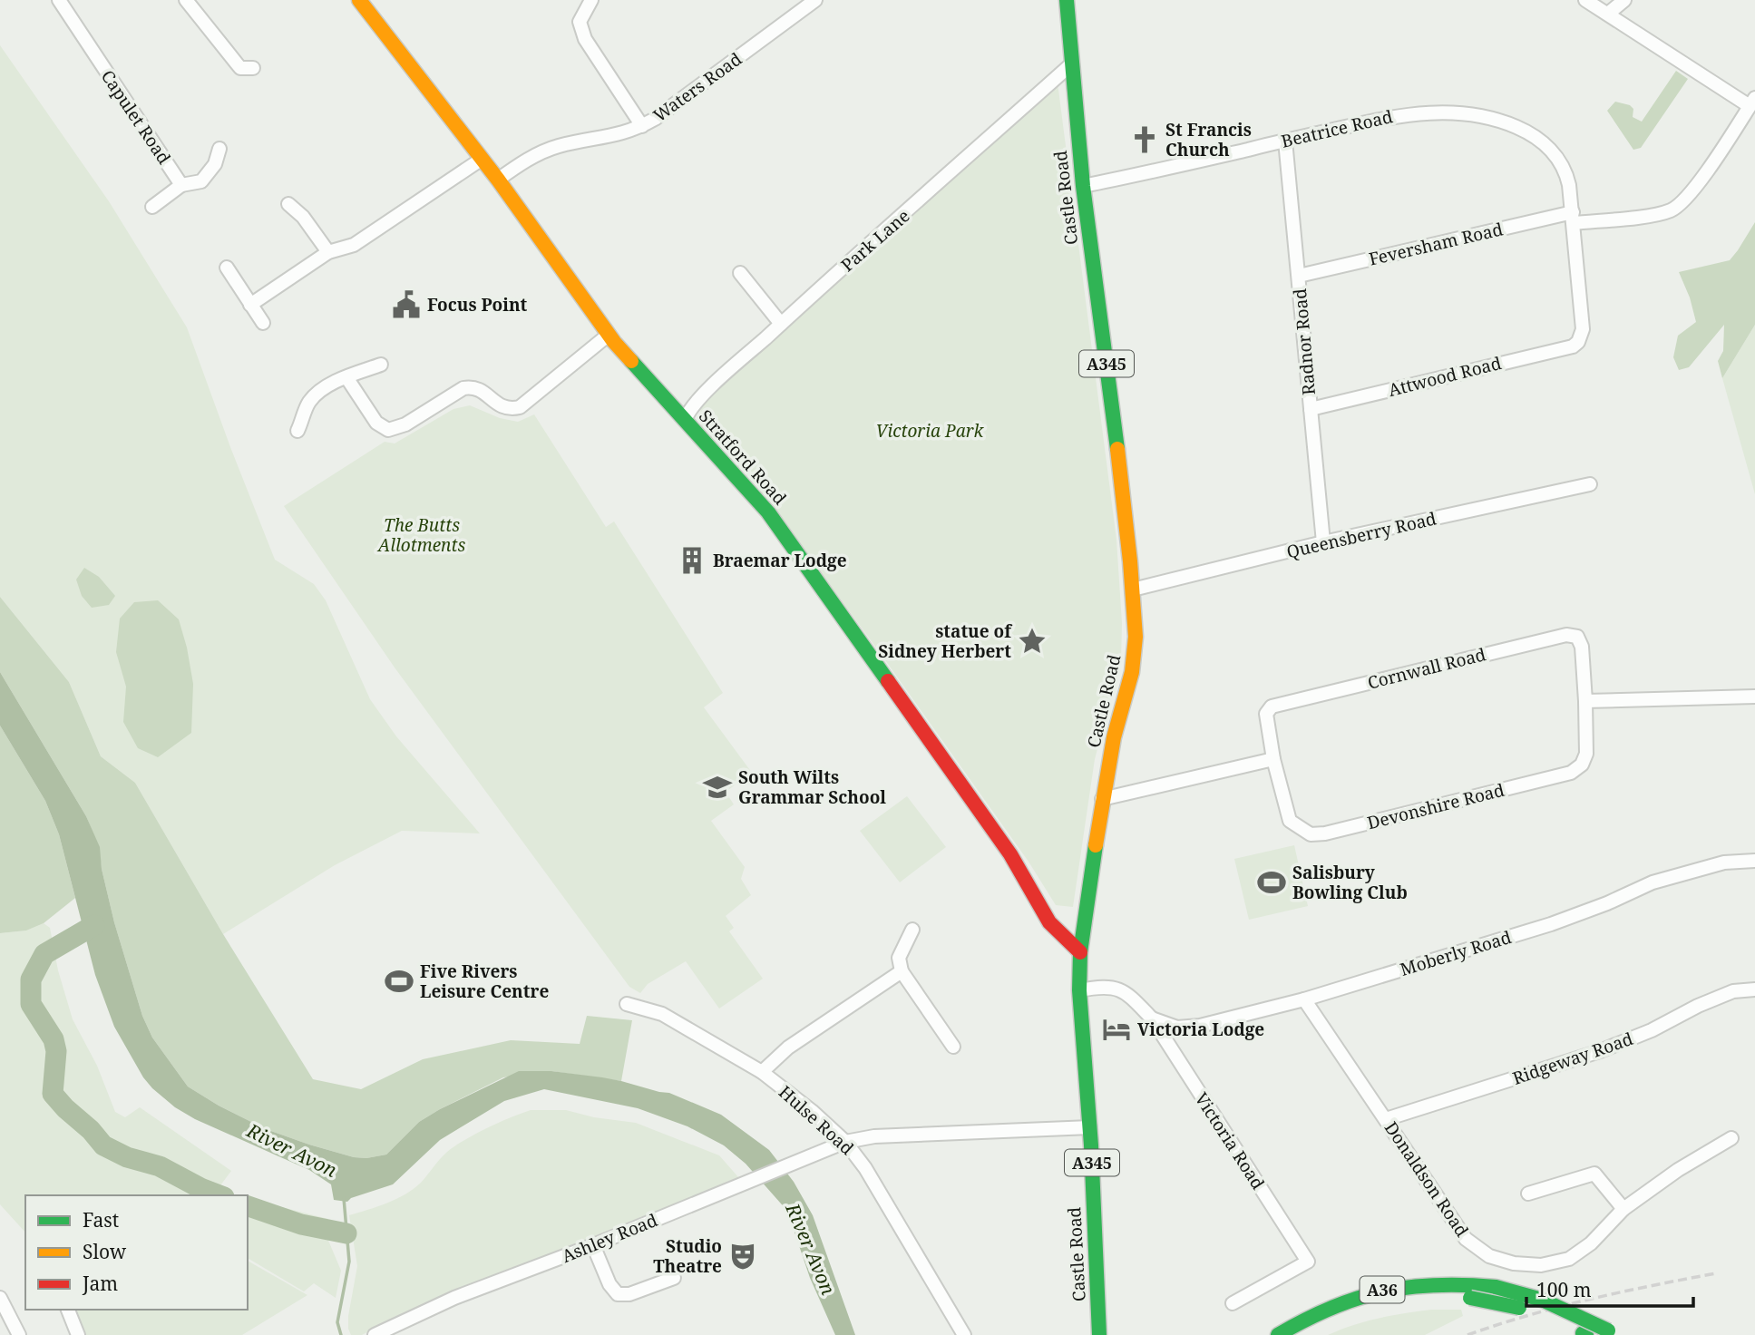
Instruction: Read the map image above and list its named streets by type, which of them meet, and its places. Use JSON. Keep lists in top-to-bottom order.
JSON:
{
  "streets": {
    "main road": [
      "Castle Road",
      "A345",
      "Stratford Road",
      "A36"
    ],
    "street": [
      "Waters Road",
      "Capulet Road",
      "Beatrice Road",
      "Park Lane",
      "Feversham Road",
      "Radnor Road",
      "Attwood Road",
      "Queensberry Road",
      "Cornwall Road",
      "Devonshire Road",
      "Moberly Road",
      "Ridgeway Road",
      "Hulse Road",
      "Victoria Road",
      "Donaldson Road",
      "Ashley Road"
    ]
  },
  "crossings": [
    ["Waters Road", "Stratford Road"],
    ["Beatrice Road", "Castle Road"],
    ["Beatrice Road", "Feversham Road"],
    ["Beatrice Road", "Radnor Road"],
    ["Beatrice Road", "Attwood Road"],
    ["Castle Road", "Park Lane"],
    ["Castle Road", "Stratford Road"],
    ["Castle Road", "Queensberry Road"],
    ["Castle Road", "Victoria Road"],
    ["Castle Road", "Ashley Road"],
    ["Park Lane", "Stratford Road"],
    ["Feversham Road", "Radnor Road"],
    ["Feversham Road", "Attwood Road"],
    ["Radnor Road", "Attwood Road"],
    ["Radnor Road", "Queensberry Road"],
    ["Cornwall Road", "Devonshire Road"],
    ["Moberly Road", "Victoria Road"],
    ["Moberly Road", "Donaldson Road"],
    ["Ridgeway Road", "Donaldson Road"],
    ["Hulse Road", "Ashley Road"]
  ],
  "water": ["River Avon"],
  "parks": ["Victoria Park", "The Butts Allotments"],
  "places": {
    "church": ["St Francis Church"],
    "public building": ["Focus Point"],
    "building": ["Braemar Lodge"],
    "place": ["statue of Sidney Herbert"],
    "school or university": ["South Wilts Grammar School"],
    "sports": ["Salisbury Bowling Club", "Five Rivers Leisure Centre"],
    "hotel": ["Victoria Lodge"],
    "theatre": ["Studio Theatre"]
  },
  "legend": ["Fast", "Slow", "Jam"],
  "scale_bar": "100 m"
}
